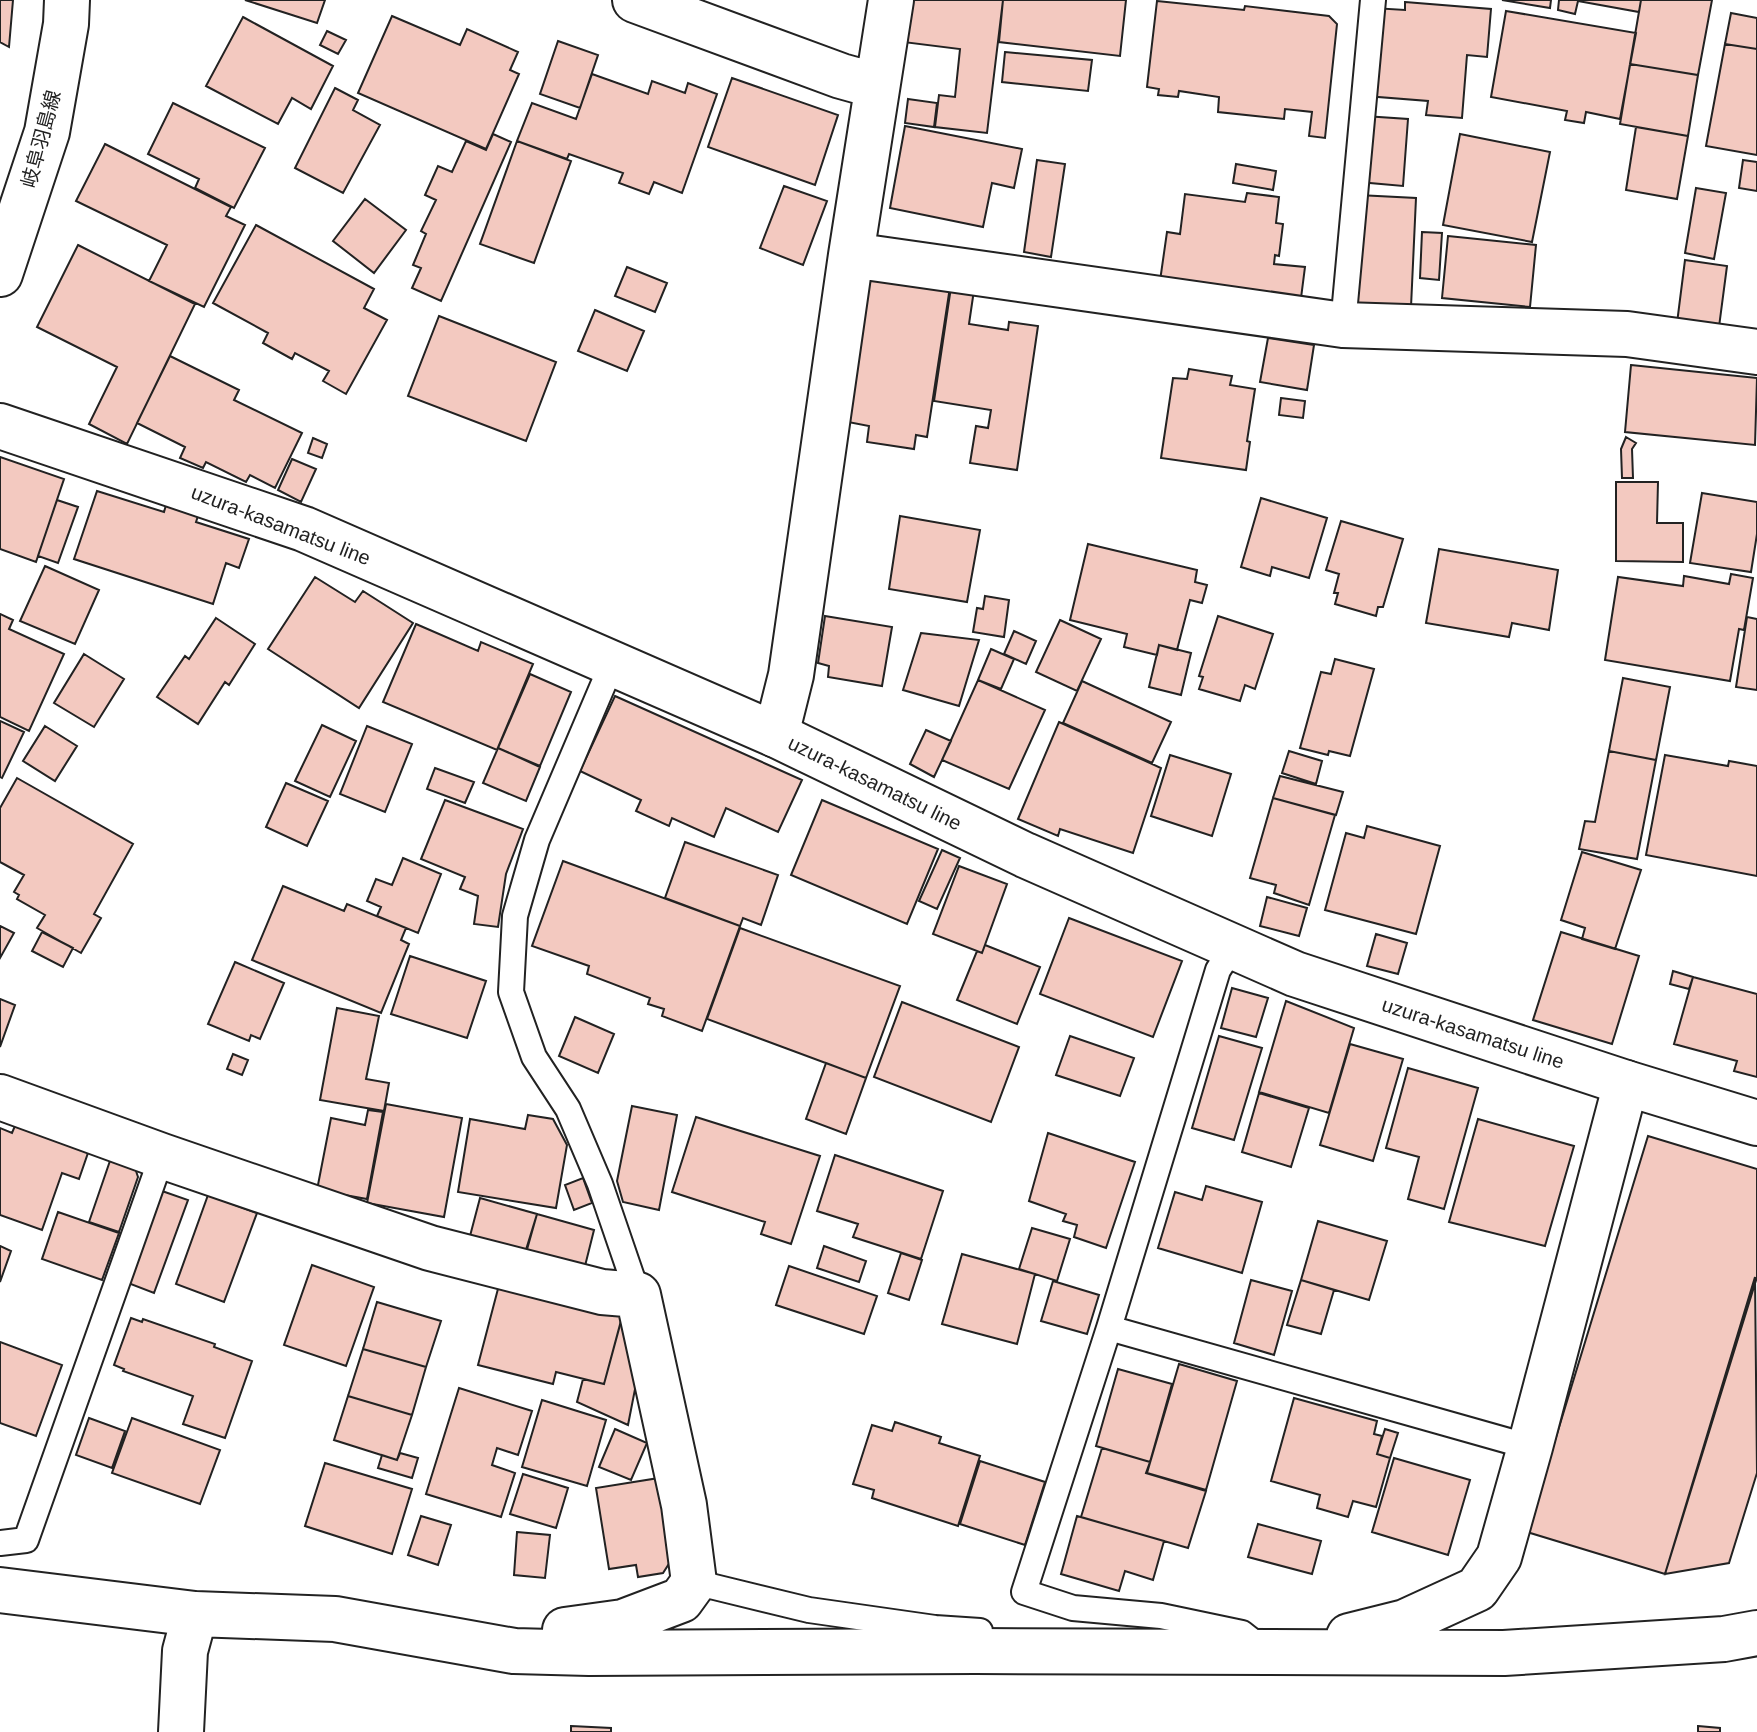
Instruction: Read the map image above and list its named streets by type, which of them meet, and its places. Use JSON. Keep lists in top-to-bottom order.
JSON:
{
  "streets": {
    "street": ["岐阜羽島線", "uzura-kasamatsu line"]
  }
}
